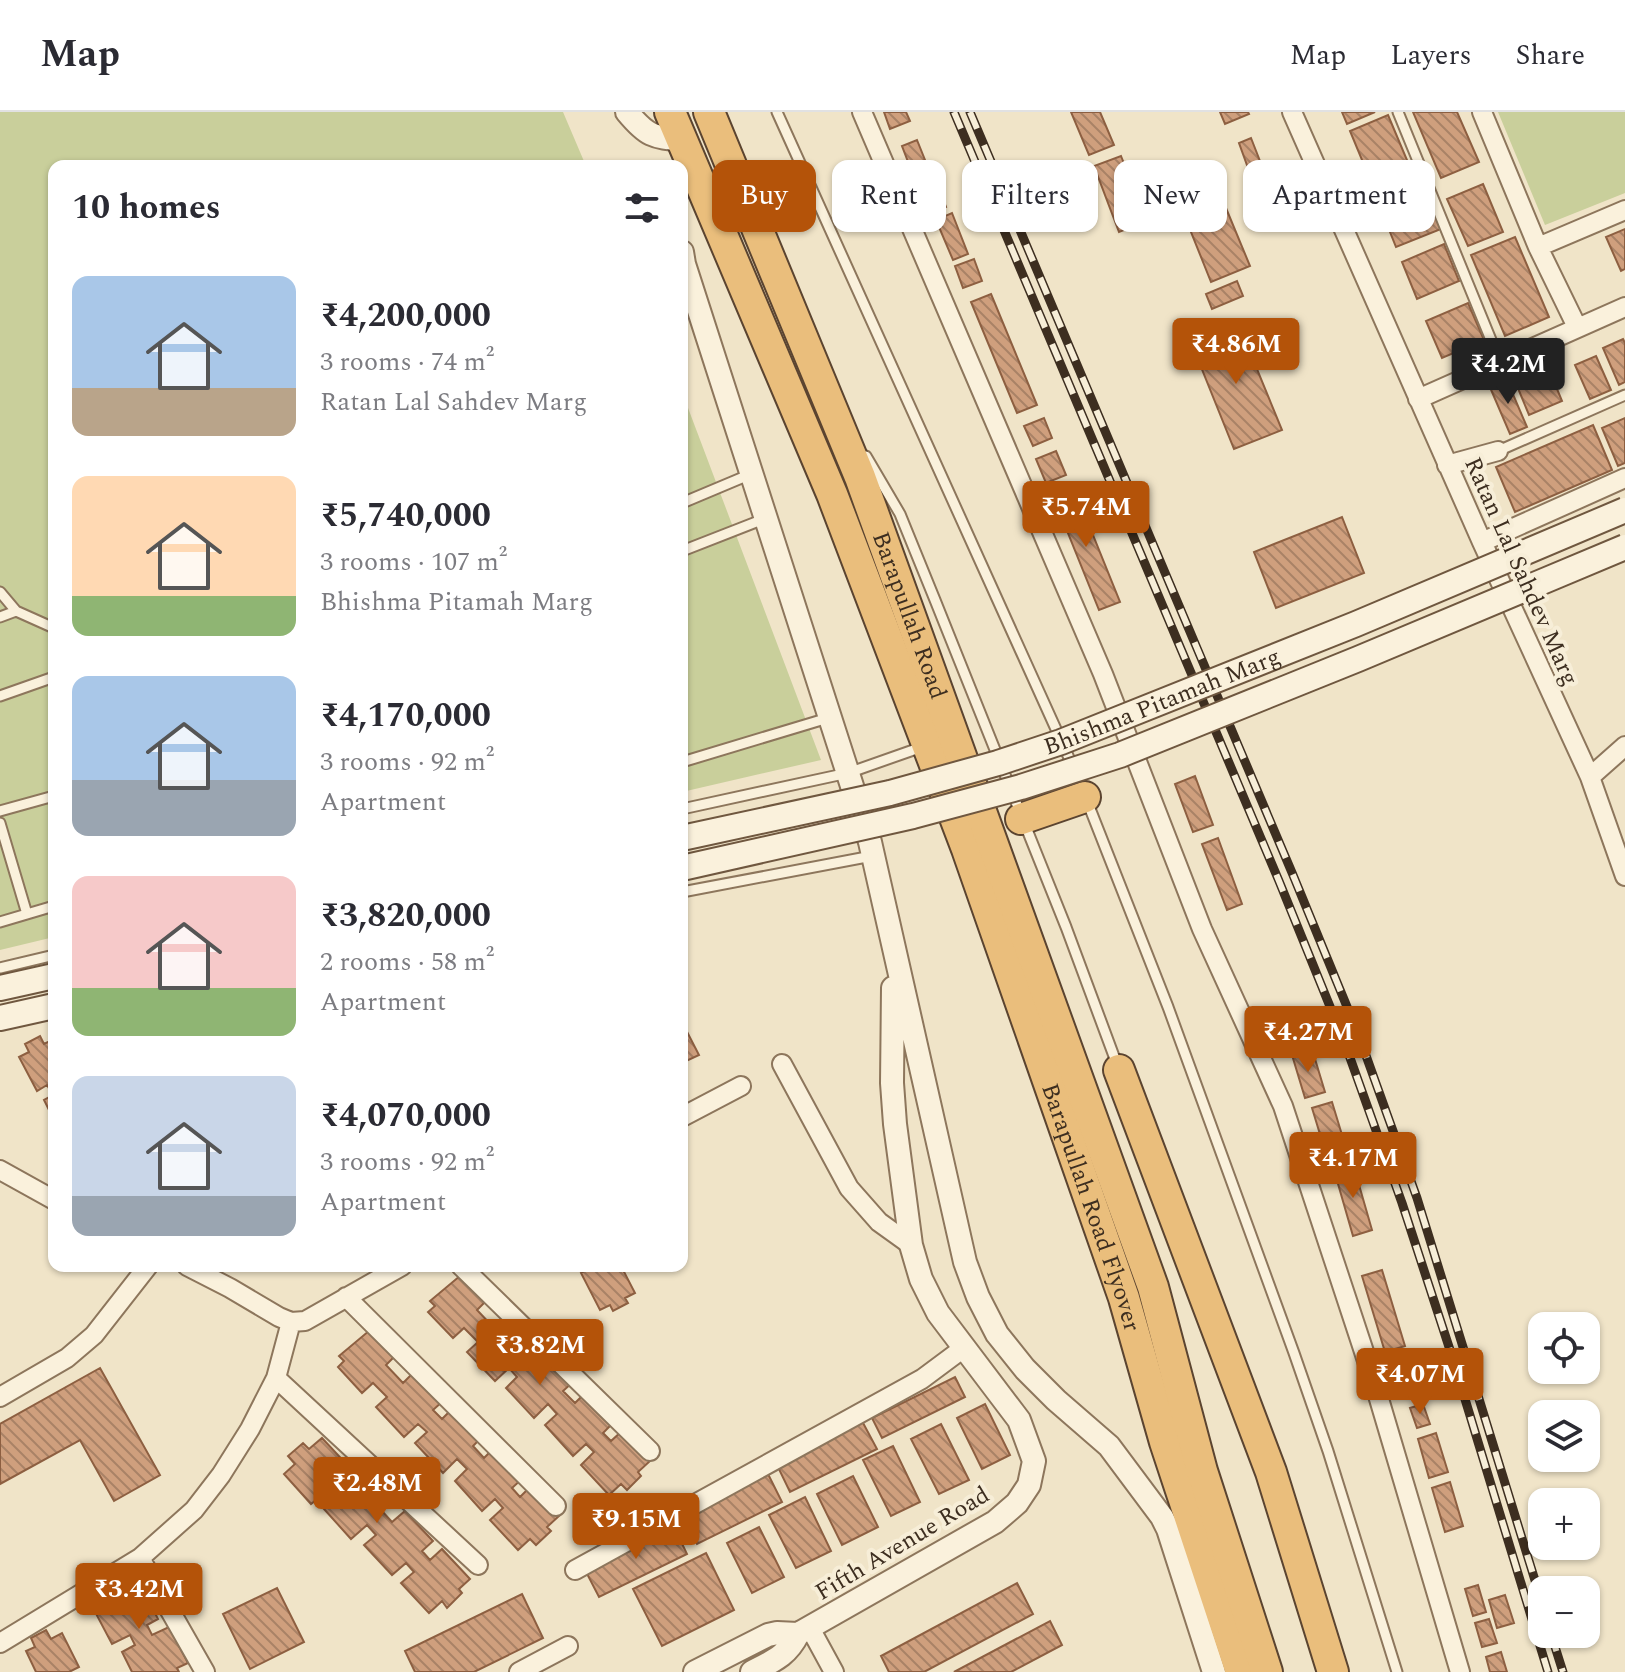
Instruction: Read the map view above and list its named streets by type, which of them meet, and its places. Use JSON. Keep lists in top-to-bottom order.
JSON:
{
  "streets": {
    "highway": ["Barapullah Road", "Barapullah Road Flyover"],
    "main road": ["Bhishma Pitamah Marg"],
    "street": ["Ratan Lal Sahdev Marg", "Fifth Avenue Road"]
  },
  "crossings": [
    ["Barapullah Road", "Barapullah Road Flyover"]
  ],
  "page": {
    "header": "Map",
    "nav": ["Map", "Layers", "Share"],
    "chip": [
      "Buy",
      "Rent",
      "Filters",
      "New",
      "Apartment"
    ],
    "heading": "10 homes",
    "list": [
      {
        "name": "₹4,200,000",
        "note": "3 rooms · 74 m² · Ratan Lal Sahdev Marg"
      },
      {
        "name": "₹5,740,000",
        "note": "3 rooms · 107 m² · Bhishma Pitamah Marg"
      },
      {
        "name": "₹4,170,000",
        "note": "3 rooms · 92 m² · Apartment"
      },
      {
        "name": "₹3,820,000",
        "note": "2 rooms · 58 m² · Apartment"
      },
      {
        "name": "₹4,070,000",
        "note": "3 rooms · 92 m² · Apartment"
      }
    ],
    "price": [
      "₹4.86M",
      "₹4.2M",
      "₹5.74M",
      "₹4.27M",
      "₹4.17M",
      "₹3.82M",
      "₹4.07M",
      "₹2.48M",
      "₹9.15M",
      "₹3.42M"
    ],
    "map_buttons": ["+", "−"]
  }
}
